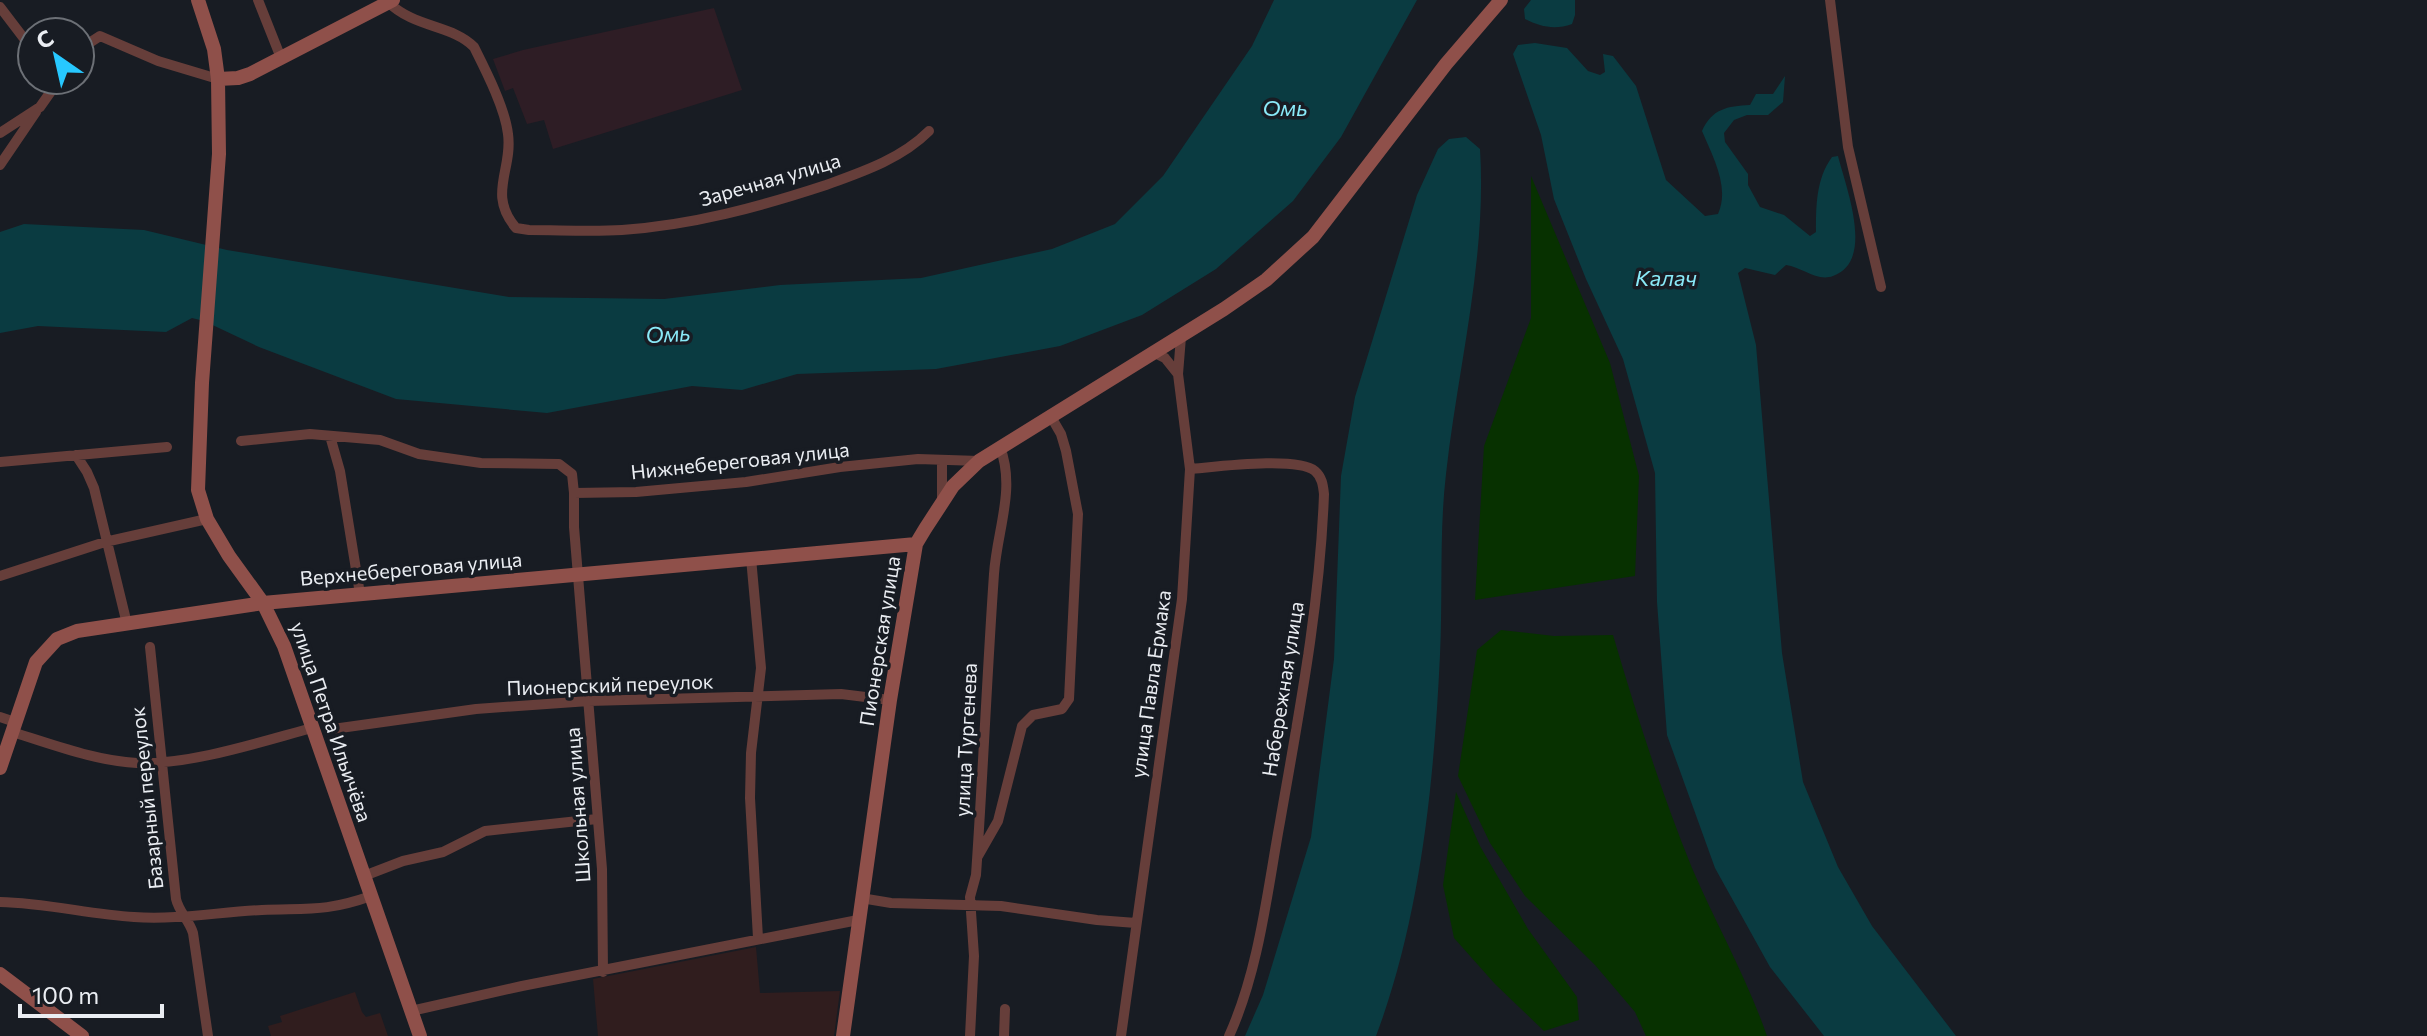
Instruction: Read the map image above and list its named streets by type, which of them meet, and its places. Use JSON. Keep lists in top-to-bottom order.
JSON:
{
  "streets": {
    "street": [
      "Заречная улица",
      "Нижнебереговая улица",
      "Верхнебереговая улица",
      "Пионерская улица",
      "улица Павла Ермака",
      "Пионерский переулок",
      "Набережная улица",
      "улица Петра Ильичёва",
      "улица Тургенева",
      "Базарный переулок",
      "Школьная улица"
    ]
  },
  "crossings": [
    ["Нижнебереговая улица", "Пионерская улица"],
    ["Нижнебереговая улица", "Школьная улица"],
    ["Верхнебереговая улица", "Пионерская улица"],
    ["Верхнебереговая улица", "улица Петра Ильичёва"],
    ["Верхнебереговая улица", "Школьная улица"],
    ["Пионерская улица", "улица Павла Ермака"],
    ["Пионерская улица", "Пионерский переулок"],
    ["Пионерская улица", "улица Тургенева"],
    ["улица Павла Ермака", "Набережная улица"],
    ["Пионерский переулок", "Школьная улица"]
  ],
  "water": ["Омь", "Калач"],
  "scale_bar": "100 m",
  "north": "top left"
}
